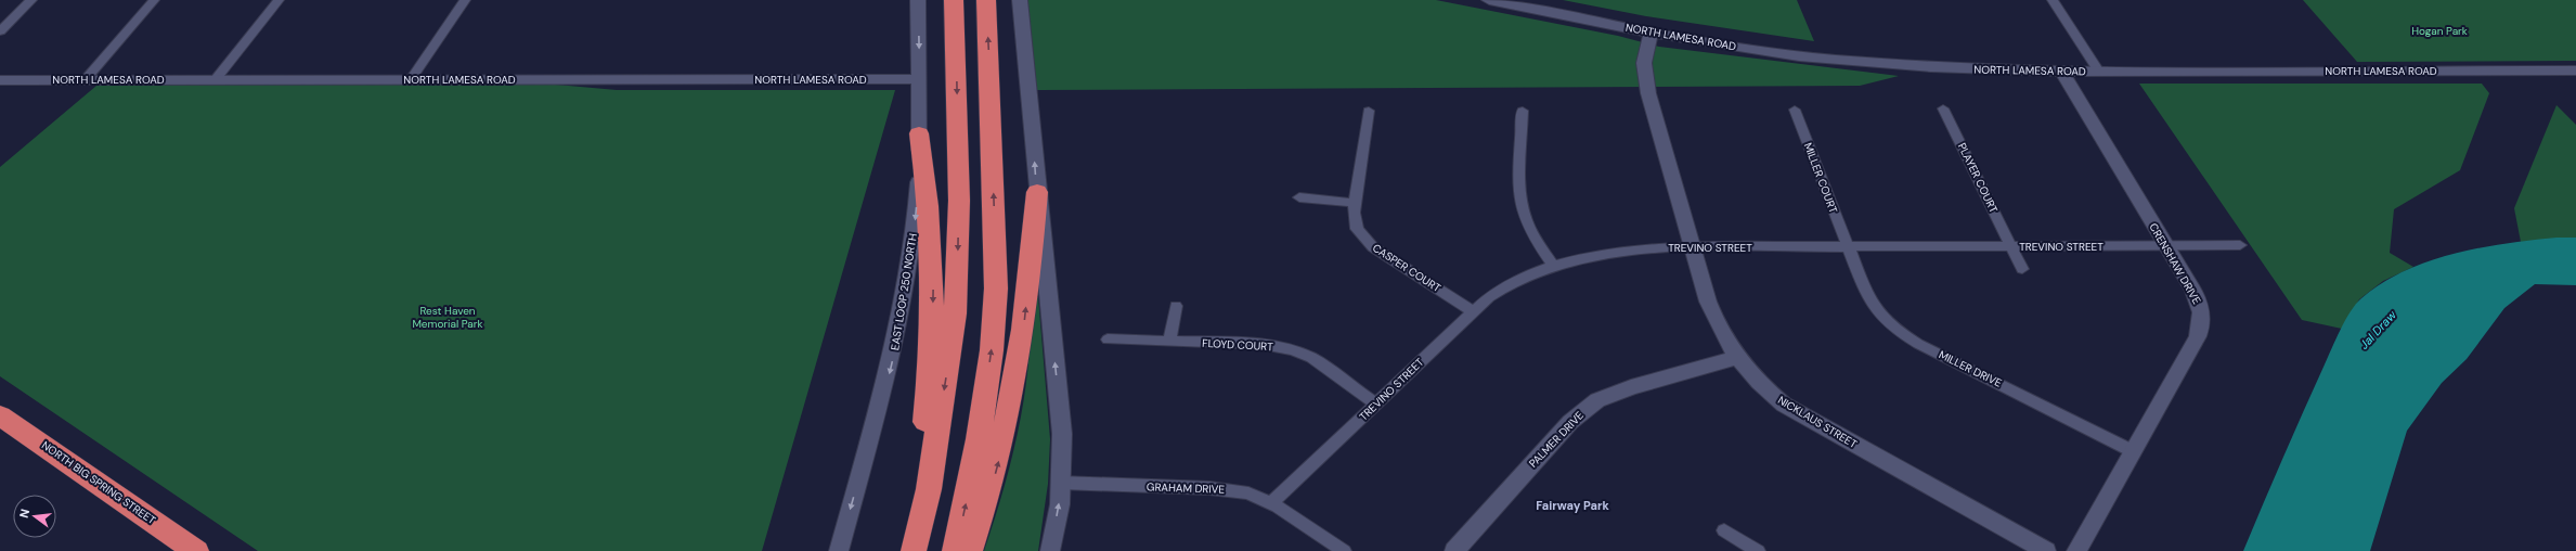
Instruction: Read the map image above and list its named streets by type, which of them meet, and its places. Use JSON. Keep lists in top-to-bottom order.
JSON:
{
  "streets": {
    "highway": ["NORTH BIG SPRING STREET"],
    "street": [
      "NORTH LAMESA ROAD",
      "MILLER COURT",
      "PLAYER COURT",
      "TREVINO STREET",
      "CRENSHAW DRIVE",
      "CASPER COURT",
      "EAST LOOP 250 NORTH",
      "FLOYD COURT",
      "MILLER DRIVE",
      "NICKLAUS STREET",
      "PALMER DRIVE",
      "GRAHAM DRIVE"
    ]
  },
  "crossings": [
    ["NORTH LAMESA ROAD", "CRENSHAW DRIVE"],
    ["NORTH LAMESA ROAD", "EAST LOOP 250 NORTH"],
    ["NORTH LAMESA ROAD", "NICKLAUS STREET"],
    ["MILLER COURT", "TREVINO STREET"],
    ["MILLER COURT", "MILLER DRIVE"],
    ["PLAYER COURT", "TREVINO STREET"],
    ["TREVINO STREET", "CRENSHAW DRIVE"],
    ["TREVINO STREET", "CASPER COURT"],
    ["TREVINO STREET", "FLOYD COURT"],
    ["TREVINO STREET", "MILLER DRIVE"],
    ["TREVINO STREET", "NICKLAUS STREET"],
    ["TREVINO STREET", "GRAHAM DRIVE"],
    ["CRENSHAW DRIVE", "MILLER DRIVE"],
    ["NICKLAUS STREET", "PALMER DRIVE"]
  ],
  "districts": ["Fairway Park"],
  "water": ["Jal Draw"],
  "parks": ["Hogan Park", "Rest Haven Memorial Park"],
  "north": "left"
}
